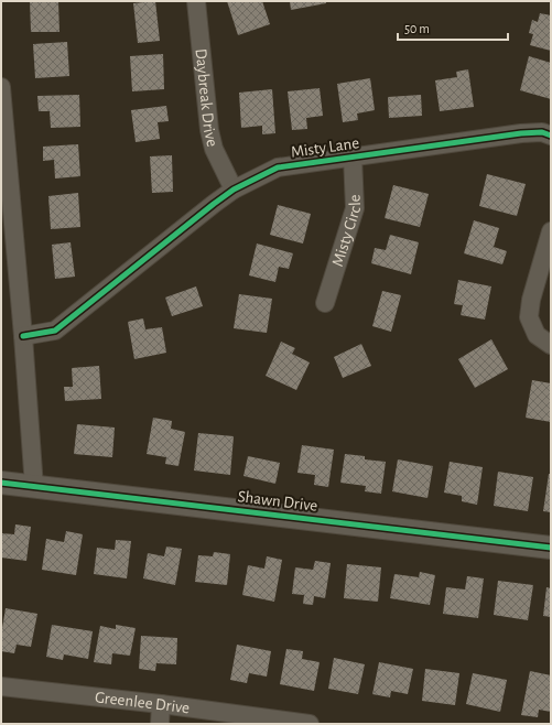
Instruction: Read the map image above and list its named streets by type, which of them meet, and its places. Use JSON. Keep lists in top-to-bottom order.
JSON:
{
  "streets": {
    "street": [
      "Daybreak Drive",
      "Misty Lane",
      "Misty Circle",
      "Shawn Drive",
      "Greenlee Drive"
    ]
  },
  "crossings": [
    ["Daybreak Drive", "Misty Lane"],
    ["Misty Lane", "Misty Circle"]
  ],
  "scale_bar": "50 m"
}
